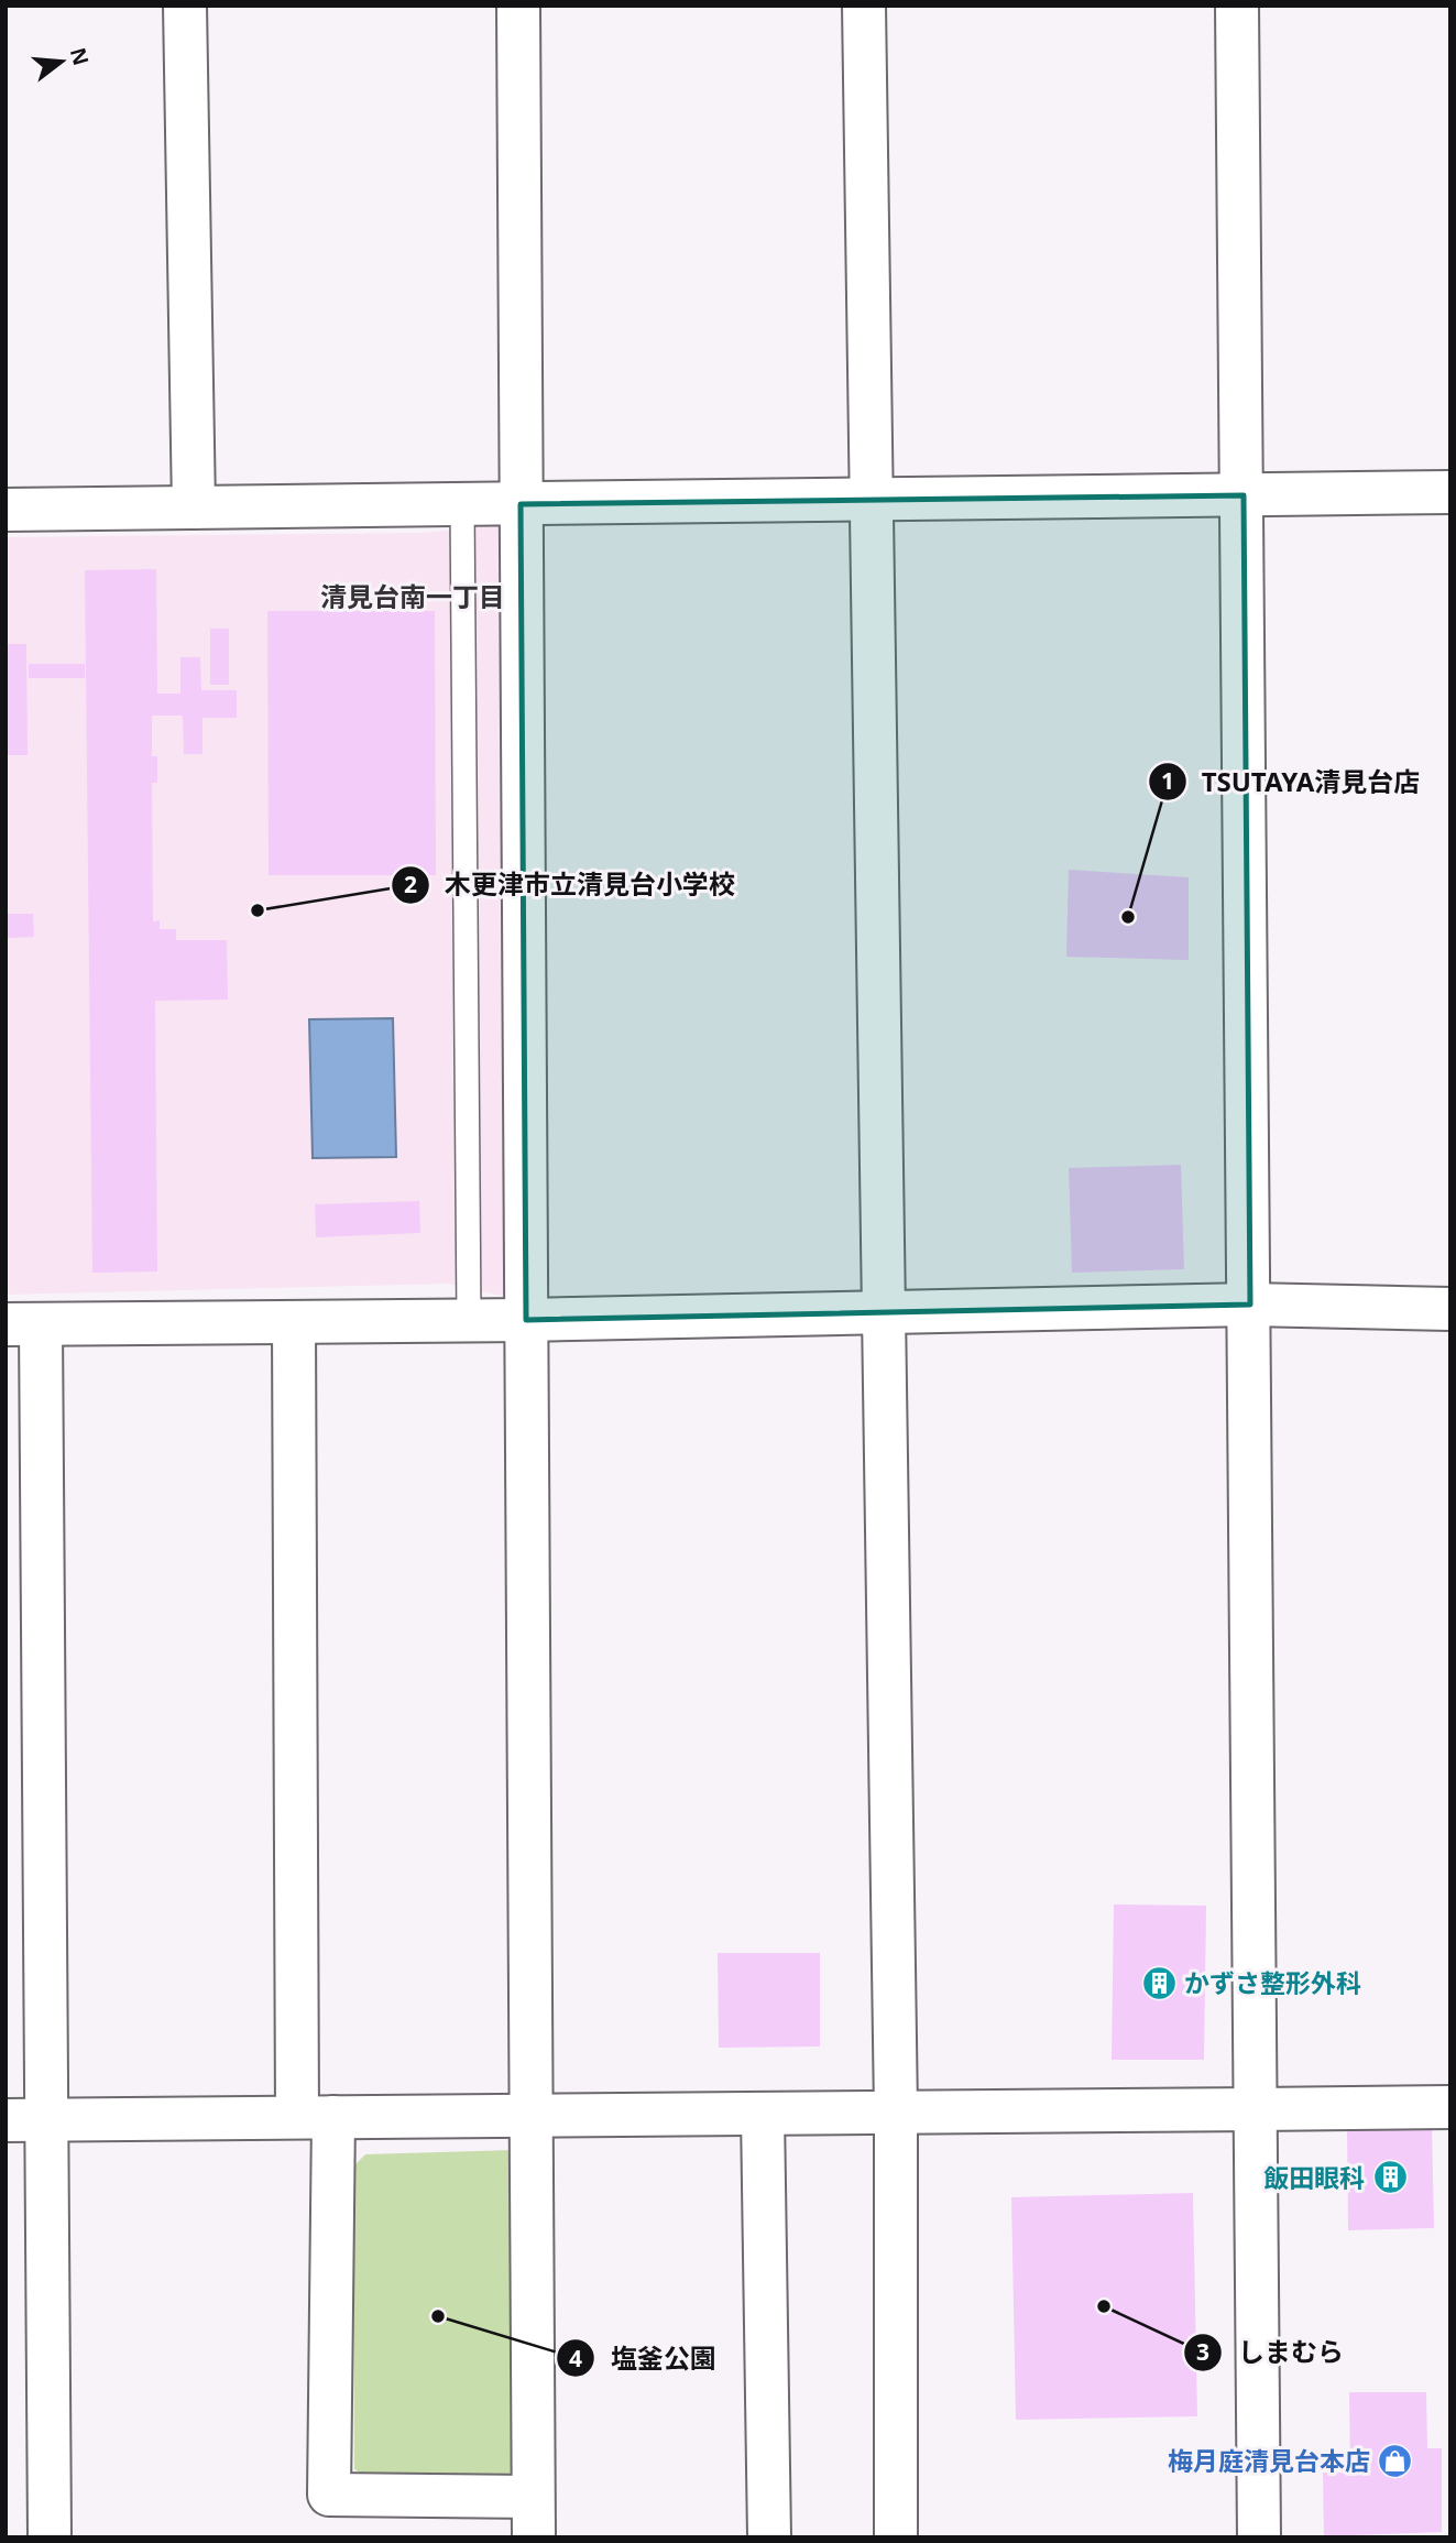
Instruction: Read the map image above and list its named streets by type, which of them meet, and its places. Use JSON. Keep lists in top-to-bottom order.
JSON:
{
  "districts": ["清見台南一丁目"],
  "places": {
    "other": [
      "木更津市立清見台小学校",
      "TSUTAYA清見台店",
      "しまむら",
      "塩釜公園"
    ],
    "building": ["かずさ整形外科", "飯田眼科"],
    "shop": ["梅月庭清見台本店"]
  },
  "north": "right"
}
